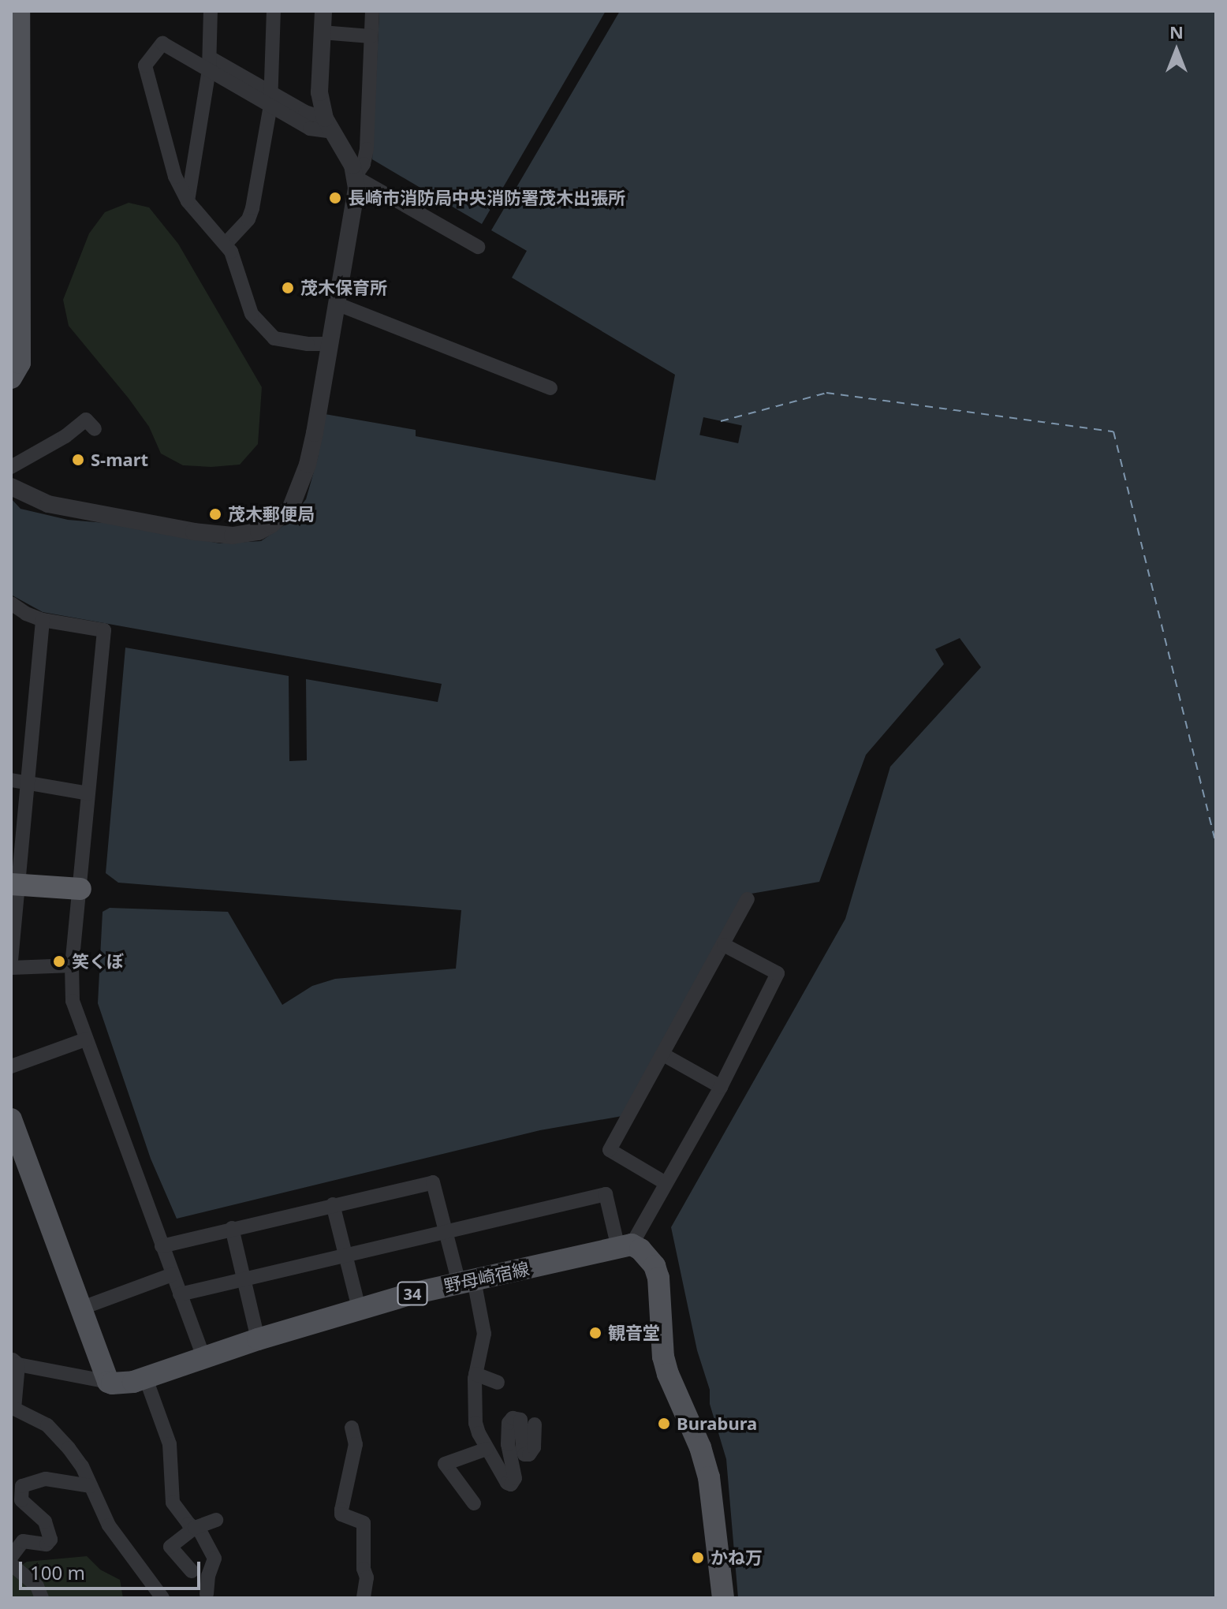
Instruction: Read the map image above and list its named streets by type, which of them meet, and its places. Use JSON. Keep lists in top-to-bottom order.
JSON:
{
  "streets": {
    "main road": ["野母崎宿線", "34"]
  },
  "places": [
    "長崎市消防局中央消防署茂木出張所",
    "茂木保育所",
    "S-mart",
    "茂木郵便局",
    "笑くぼ",
    "観音堂",
    "Burabura",
    "かね万"
  ],
  "scale_bar": "100 m",
  "north": "top"
}
